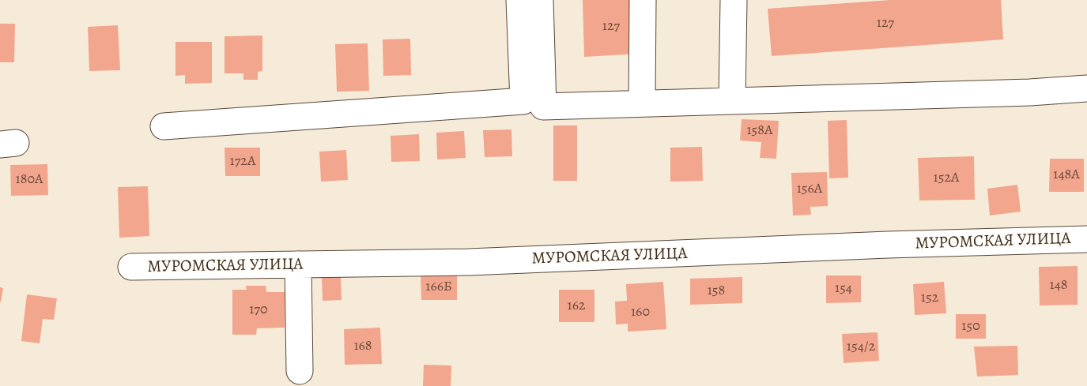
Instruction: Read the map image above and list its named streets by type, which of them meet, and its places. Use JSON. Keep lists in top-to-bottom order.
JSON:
{
  "streets": {
    "street": ["МУРОМСКАЯ УЛИЦА"]
  },
  "house_numbers": [
    "127",
    "127",
    "158А",
    "172А",
    "148А",
    "152А",
    "180А",
    "156А",
    "148",
    "166Б",
    "154",
    "158",
    "152",
    "162",
    "170",
    "160",
    "150",
    "168",
    "154/2"
  ]
}
